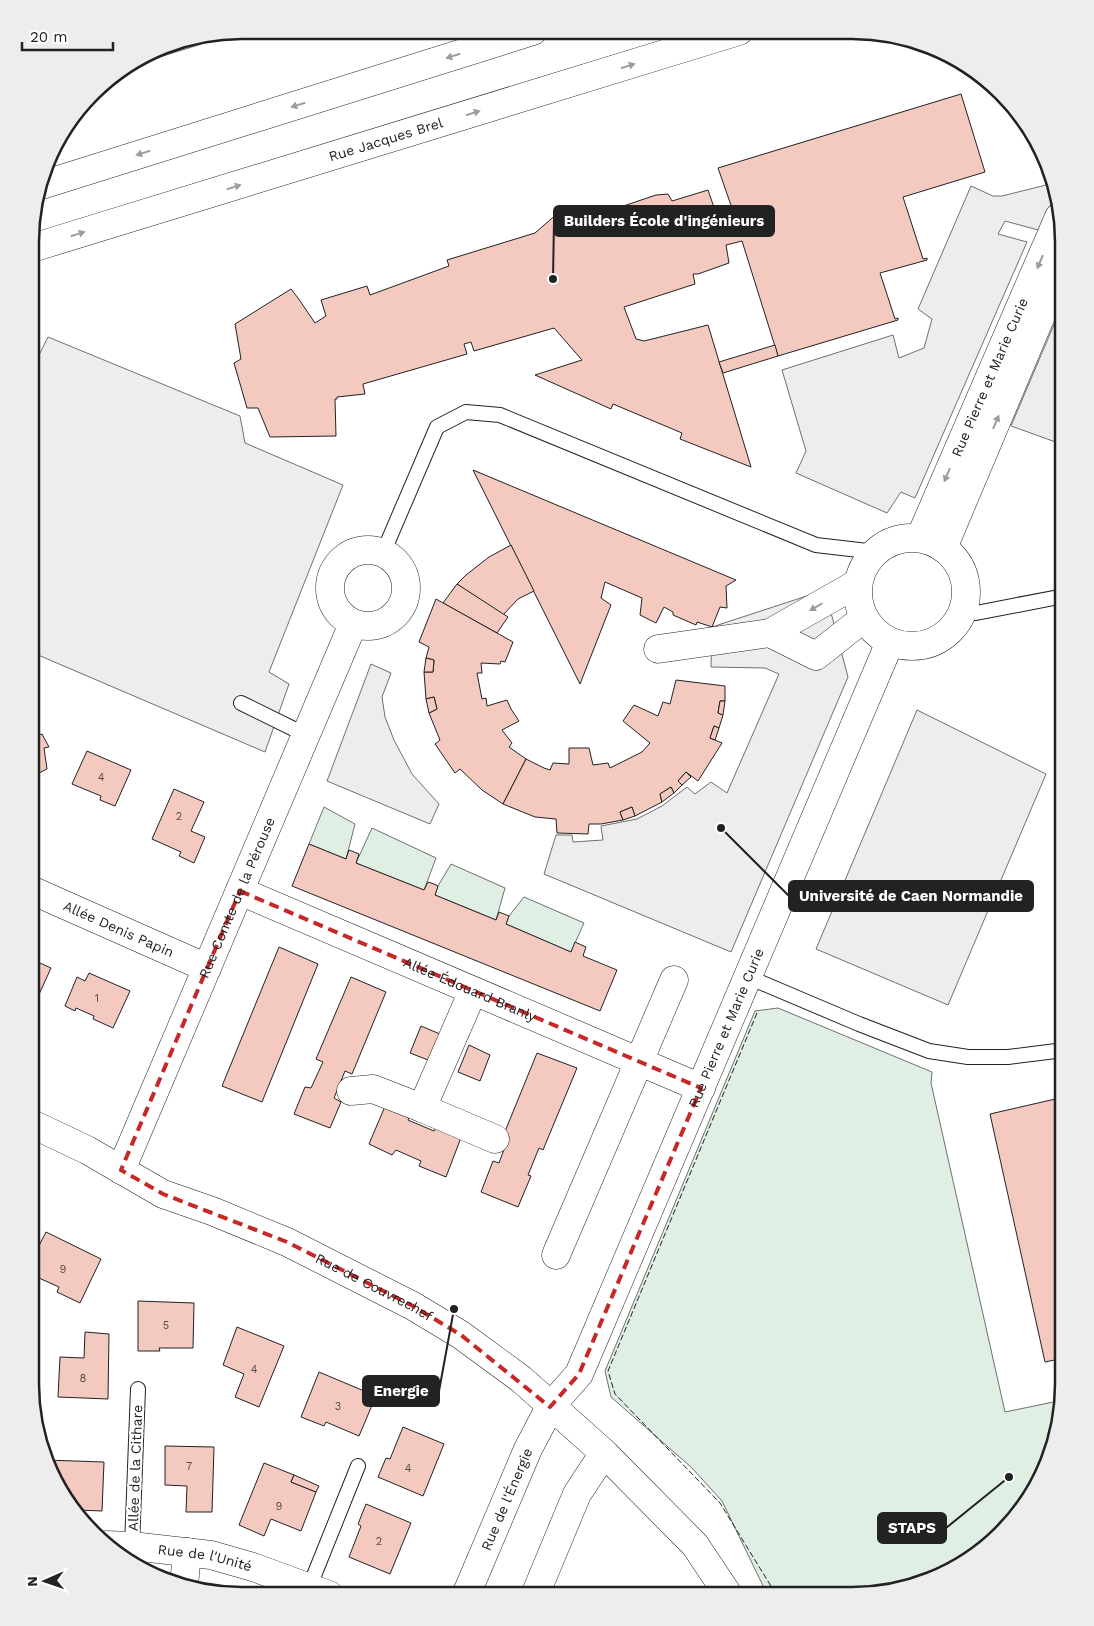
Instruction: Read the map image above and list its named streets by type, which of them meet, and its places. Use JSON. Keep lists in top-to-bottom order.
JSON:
{
  "streets": {
    "street": [
      "Rue Jacques Brel",
      "Rue Pierre et Marie Curie",
      "Rue Comte de la Pérouse",
      "Allée Denis Papin",
      "Allée Édouard Branly",
      "Rue de Couvrechef",
      "Rue de l'Énergie",
      "Rue de l'Unité"
    ],
    "lane": ["Allée de la Cithare"]
  },
  "crossings": [
    ["Rue Pierre et Marie Curie", "Allée Édouard Branly"],
    ["Rue Pierre et Marie Curie", "Rue de Couvrechef"],
    ["Rue Pierre et Marie Curie", "Rue de l'Énergie"],
    ["Rue Comte de la Pérouse", "Allée Denis Papin"],
    ["Rue Comte de la Pérouse", "Allée Édouard Branly"],
    ["Rue Comte de la Pérouse", "Rue de Couvrechef"],
    ["Rue de Couvrechef", "Rue de l'Énergie"],
    ["Allée de la Cithare", "Rue de l'Unité"]
  ],
  "places": [
    "Builders École d'ingénieurs",
    "Université de Caen Normandie",
    "Energie",
    "STAPS"
  ],
  "house_numbers": [
    "4",
    "2",
    "1",
    "9",
    "5",
    "4",
    "8",
    "3",
    "7",
    "4",
    "9",
    "2"
  ],
  "scale_bar": "20 m",
  "north": "left"
}
